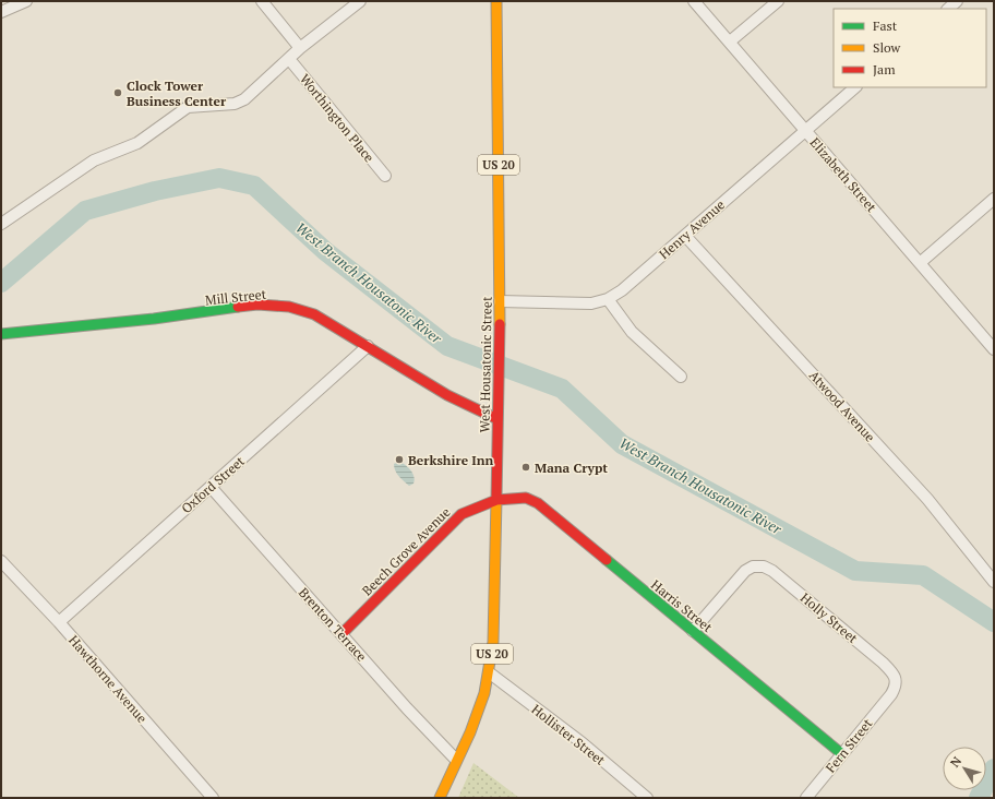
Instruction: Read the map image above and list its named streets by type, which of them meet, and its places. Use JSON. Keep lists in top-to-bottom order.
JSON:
{
  "streets": {
    "main road": [
      "US 20",
      "Mill Street",
      "West Housatonic Street",
      "Beech Grove Avenue",
      "Harris Street"
    ],
    "street": [
      "Worthington Place",
      "Elizabeth Street",
      "Henry Avenue",
      "Atwood Avenue",
      "Oxford Street",
      "Holly Street",
      "Brenton Terrace",
      "Hawthorne Avenue",
      "Hollister Street",
      "Fern Street"
    ]
  },
  "crossings": [
    ["Elizabeth Street", "Henry Avenue"],
    ["Henry Avenue", "West Housatonic Street"],
    ["Henry Avenue", "Atwood Avenue"],
    ["Mill Street", "West Housatonic Street"],
    ["Mill Street", "Oxford Street"],
    ["West Housatonic Street", "Beech Grove Avenue"],
    ["West Housatonic Street", "Harris Street"],
    ["West Housatonic Street", "Brenton Terrace"],
    ["West Housatonic Street", "Hollister Street"],
    ["Oxford Street", "Brenton Terrace"],
    ["Oxford Street", "Hawthorne Avenue"],
    ["Beech Grove Avenue", "Harris Street"],
    ["Beech Grove Avenue", "Brenton Terrace"],
    ["Harris Street", "Holly Street"],
    ["Harris Street", "Fern Street"],
    ["Holly Street", "Fern Street"]
  ],
  "water": ["West Branch Housatonic River"],
  "places": ["Clock Tower Business Center", "Berkshire Inn", "Mana Crypt"],
  "legend": ["Fast", "Slow", "Jam"],
  "north": "top left"
}
